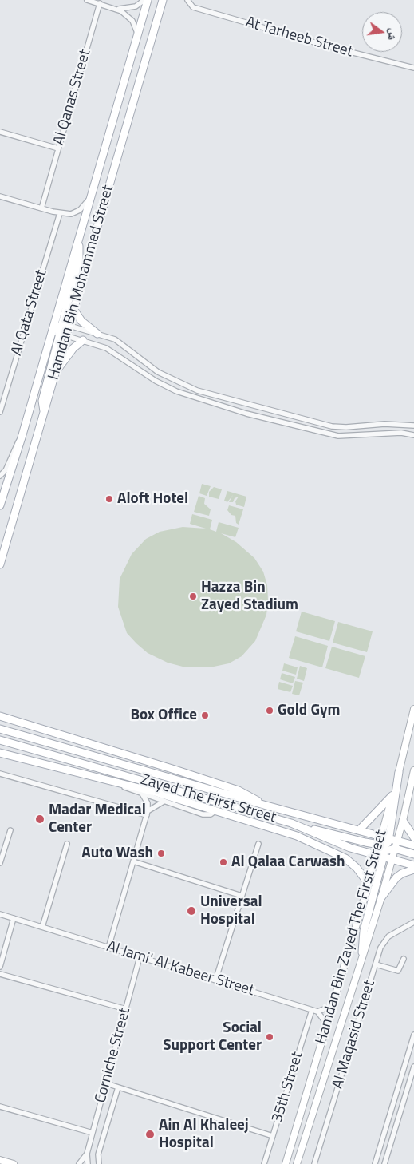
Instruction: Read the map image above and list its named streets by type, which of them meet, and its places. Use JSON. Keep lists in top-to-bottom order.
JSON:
{
  "streets": {
    "main road": ["Hamdan Bin Mohammed Street", "Zayed The First Street", "Hamdan Bin Zayed The First Street"],
    "street": [
      "At Tarheeb Street",
      "Al Qanas Street",
      "Al Qata Street",
      "Al Jami' Al Kabeer Street",
      "Al Maqasid Street",
      "Corniche Street",
      "35th Street"
    ]
  },
  "crossings": [
    ["Zayed The First Street", "Hamdan Bin Zayed The First Street"],
    ["Al Jami' Al Kabeer Street", "Corniche Street"],
    ["Al Jami' Al Kabeer Street", "35th Street"]
  ],
  "places": [
    "Aloft Hotel",
    "Hazza Bin Zayed Stadium",
    "Gold Gym",
    "Box Office",
    "Madar Medical Center",
    "Auto Wash",
    "Al Qalaa Carwash",
    "Universal Hospital",
    "Social Support Center",
    "Ain Al Khaleej Hospital"
  ],
  "north": "right"
}
